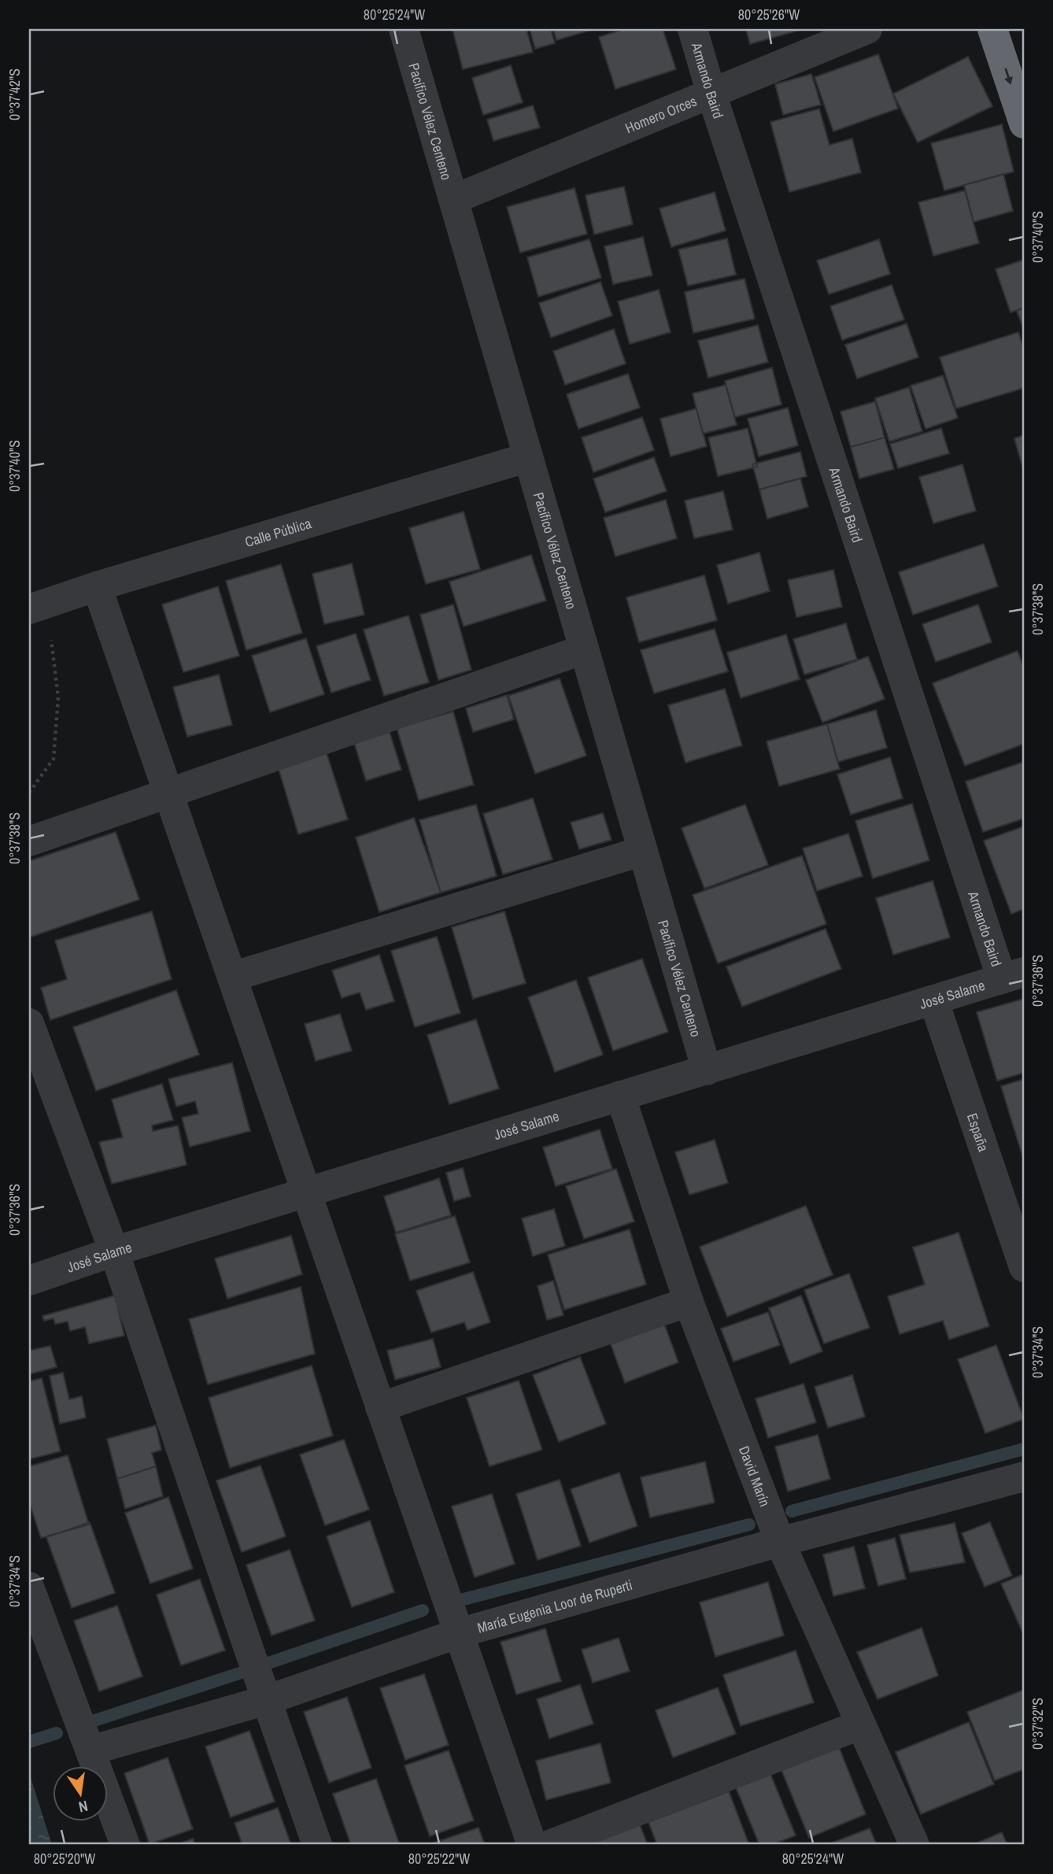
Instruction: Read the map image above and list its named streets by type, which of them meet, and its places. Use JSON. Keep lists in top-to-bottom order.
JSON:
{
  "streets": {
    "street": [
      "Armando Baird",
      "Homero Orces",
      "Pacífico Vélez Centeno",
      "Calle Pública",
      "José Salame",
      "España",
      "David Marín",
      "María Eugenia Loor de Ruperti"
    ]
  },
  "crossings": [
    ["Armando Baird", "Homero Orces"],
    ["Armando Baird", "José Salame"],
    ["Homero Orces", "Pacífico Vélez Centeno"],
    ["Pacífico Vélez Centeno", "Calle Pública"],
    ["Pacífico Vélez Centeno", "José Salame"],
    ["José Salame", "España"],
    ["José Salame", "David Marín"],
    ["David Marín", "María Eugenia Loor de Ruperti"]
  ],
  "north": "bottom",
  "coordinates": [
    "80°25'24\"W",
    "80°25'26\"W",
    "0°37'42\"S",
    "0°37'40\"S",
    "0°37'38\"S",
    "0°37'36\"S",
    "0°37'34\"S",
    "0°37'32\"S",
    "80°25'20\"W",
    "80°25'22\"W"
  ]
}
